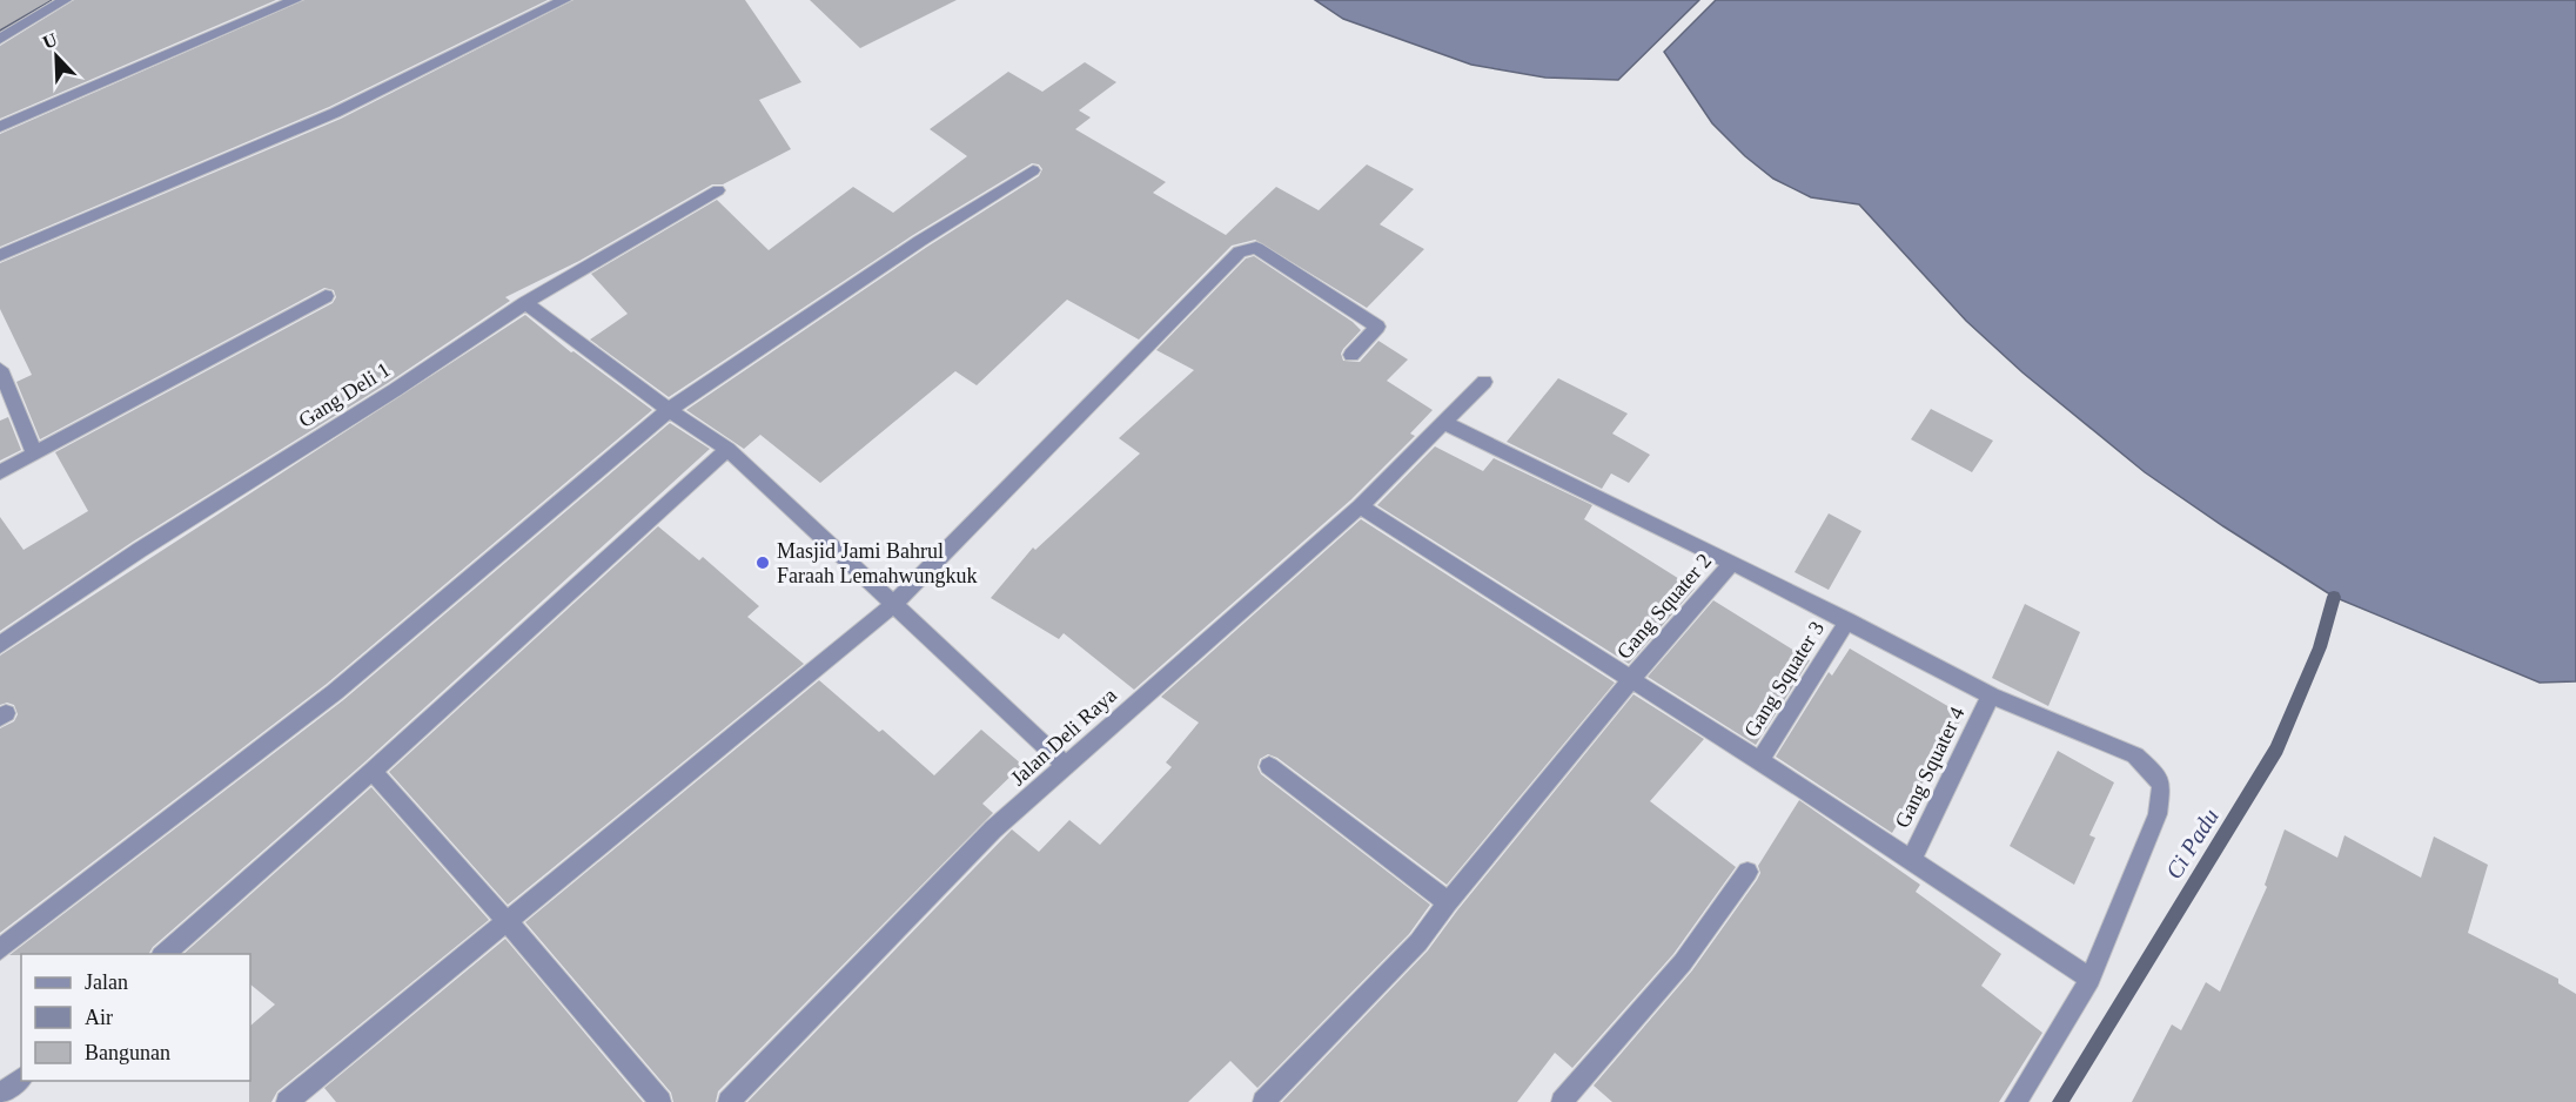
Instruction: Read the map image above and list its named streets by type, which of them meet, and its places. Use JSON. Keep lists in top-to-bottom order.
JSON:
{
  "streets": {
    "street": [
      "Gang Deli 1",
      "Gang Squater 2",
      "Gang Squater 3",
      "Jalan Deli Raya",
      "Gang Squater 4"
    ]
  },
  "water": ["Ci Padu"],
  "places": ["Masjid Jami Bahrul Faraah Lemahwungkuk"],
  "legend": ["Jalan", "Air", "Bangunan"],
  "north": "top left"
}
